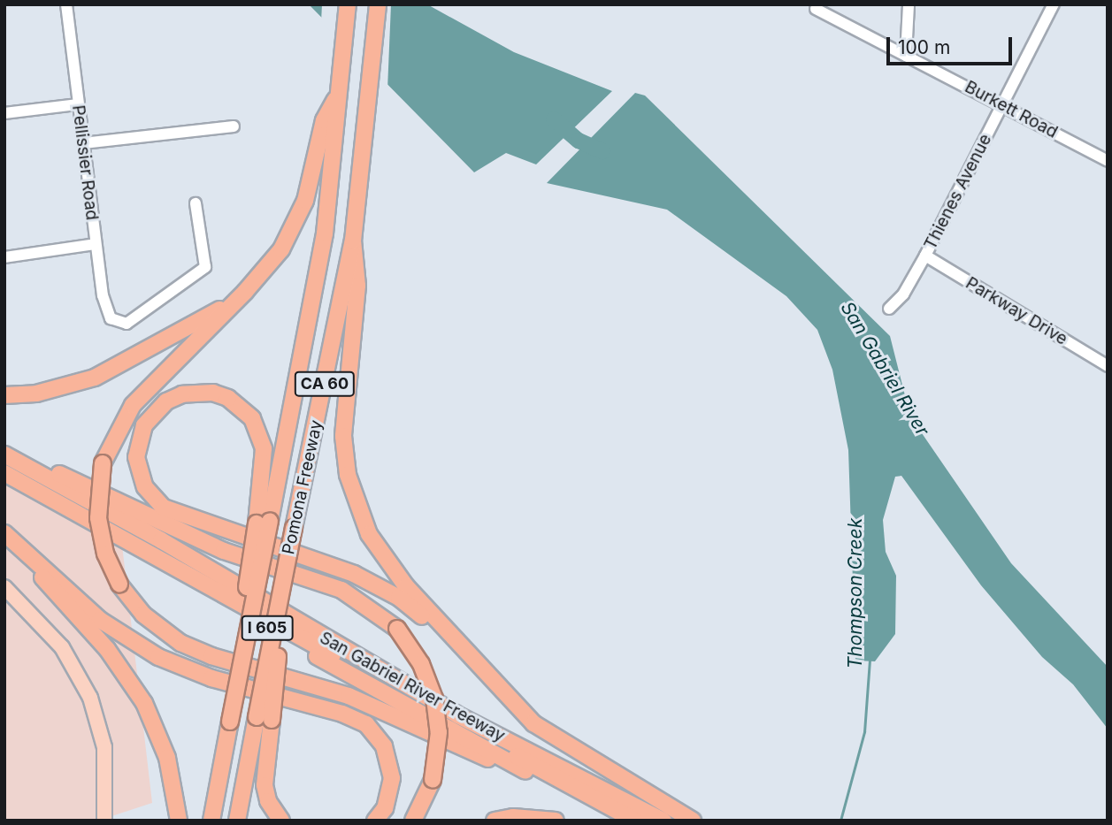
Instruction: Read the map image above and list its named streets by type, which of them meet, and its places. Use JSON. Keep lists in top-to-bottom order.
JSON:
{
  "streets": {
    "highway": [
      "CA 60",
      "Pomona Freeway",
      "I 605",
      "San Gabriel River Freeway"
    ],
    "street": [
      "Burkett Road",
      "Pellissier Road",
      "Thienes Avenue",
      "Parkway Drive"
    ]
  },
  "crossings": [
    ["Burkett Road", "Thienes Avenue"],
    ["Thienes Avenue", "Parkway Drive"]
  ],
  "water": ["San Gabriel River", "Thompson Creek"],
  "scale_bar": "100 m"
}
